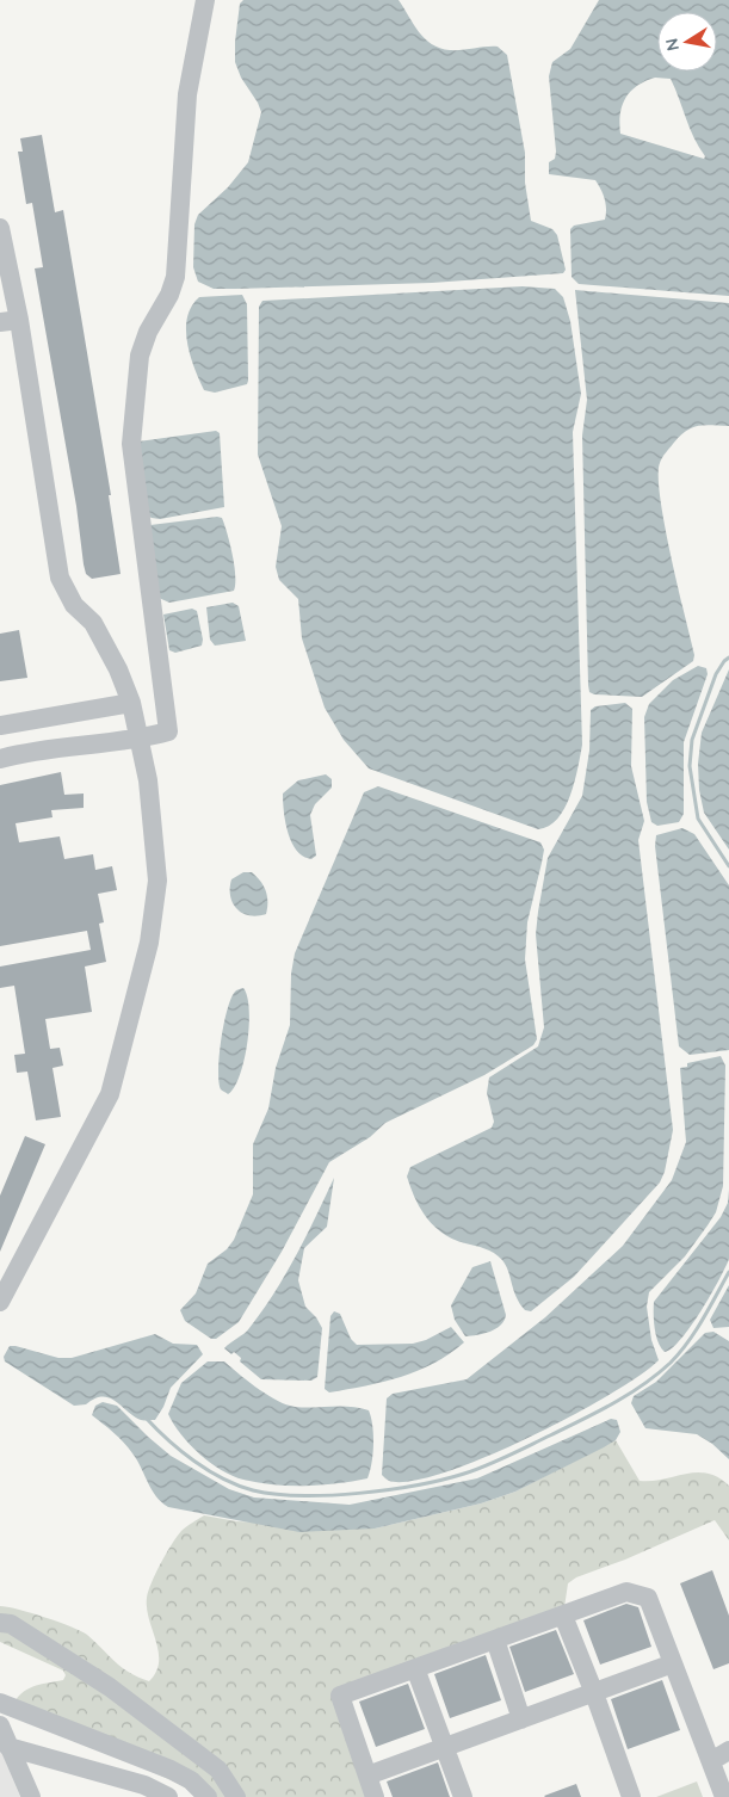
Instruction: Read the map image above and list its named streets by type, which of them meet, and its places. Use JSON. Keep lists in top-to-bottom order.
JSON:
{
  "north": "left"
}
